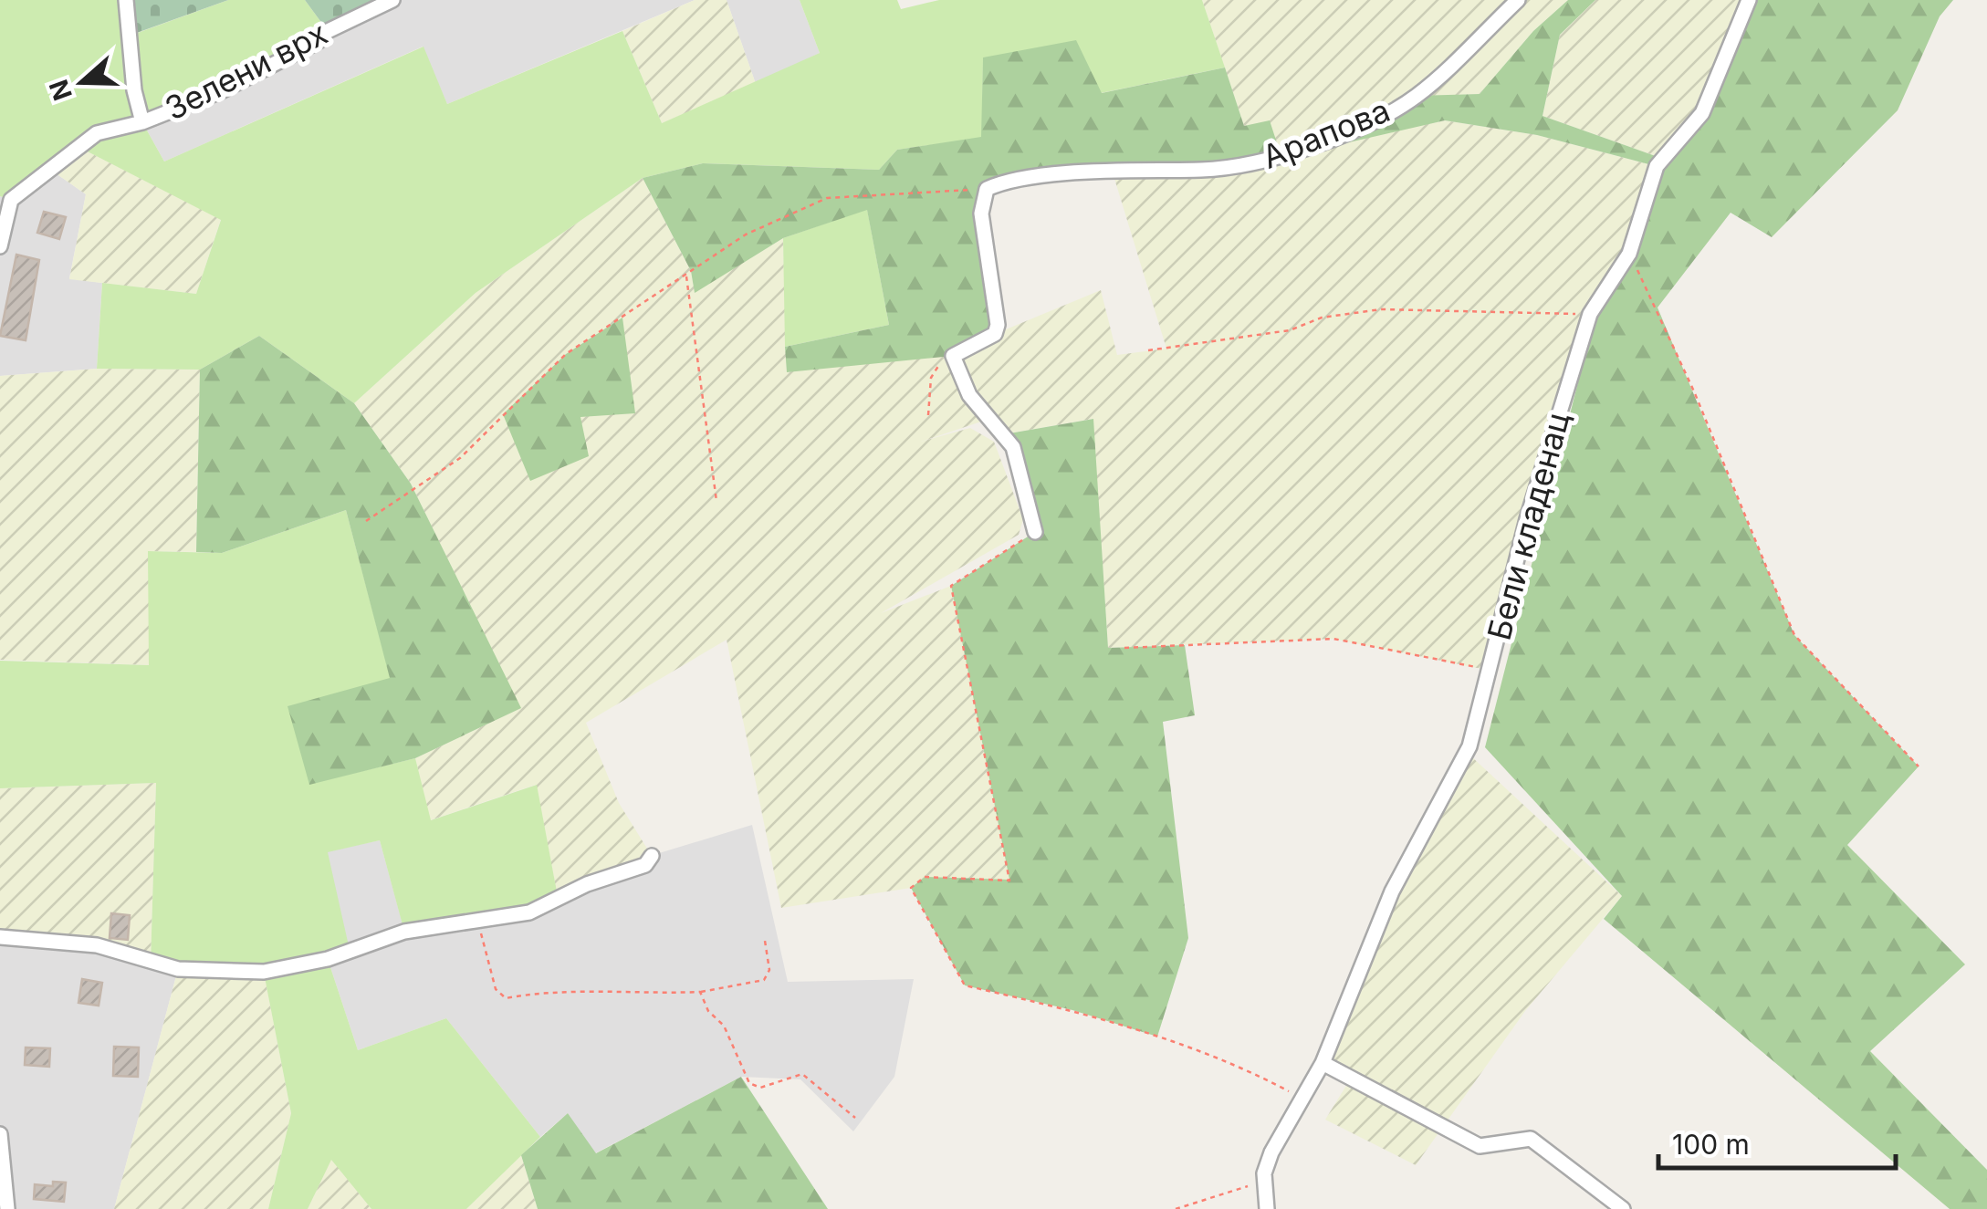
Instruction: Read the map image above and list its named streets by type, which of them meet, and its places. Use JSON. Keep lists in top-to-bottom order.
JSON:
{
  "streets": {
    "street": ["Зелени врх", "Арапова", "Бели кладенац"]
  },
  "scale_bar": "100 m",
  "north": "left"
}
